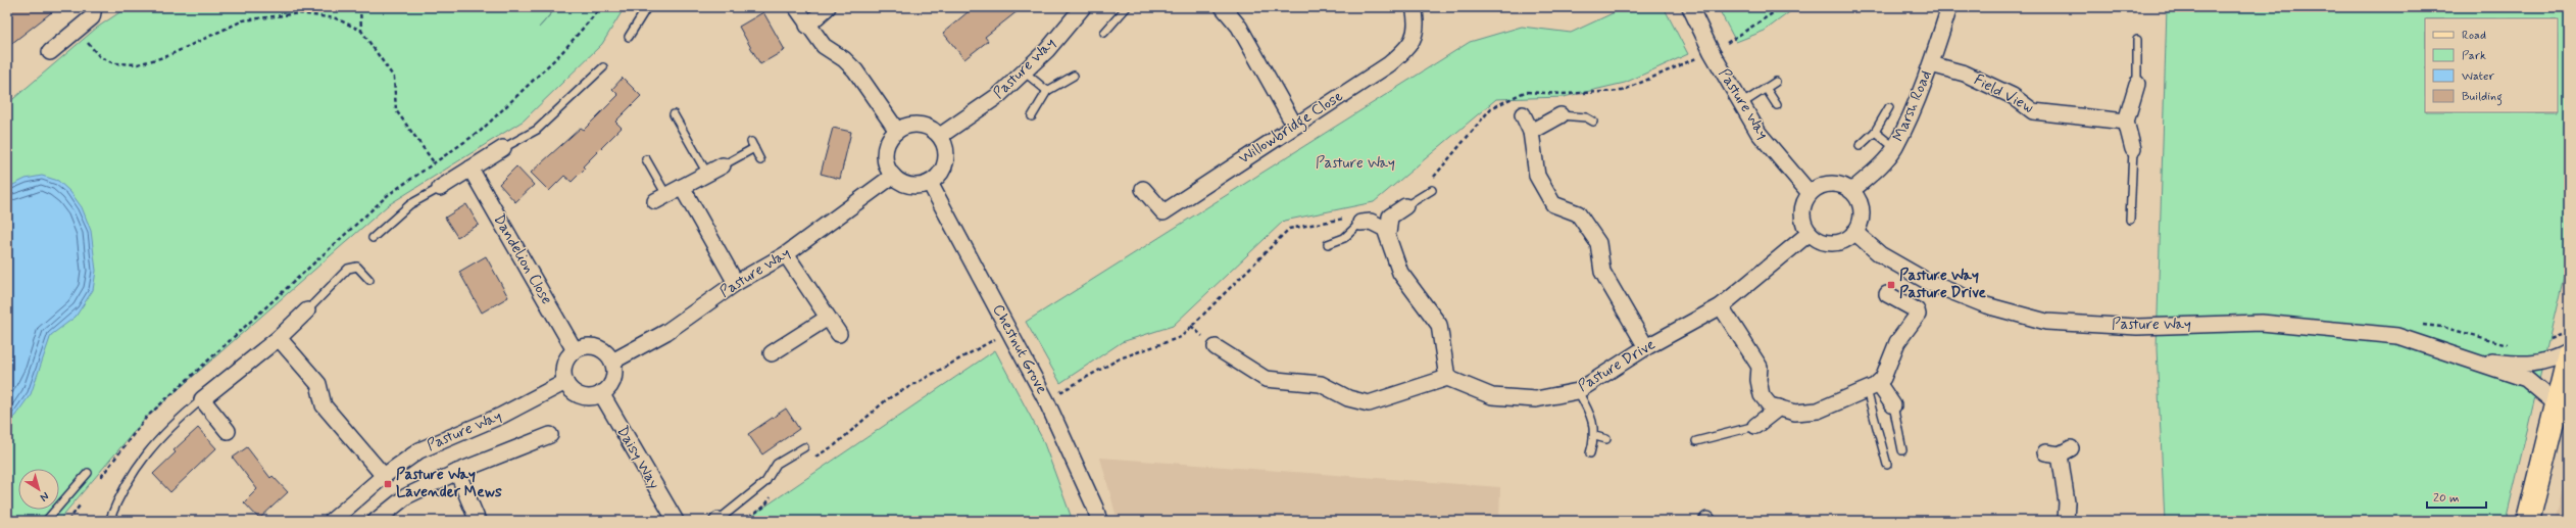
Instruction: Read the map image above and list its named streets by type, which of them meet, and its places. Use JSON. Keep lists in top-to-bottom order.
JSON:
{
  "streets": {
    "street": [
      "Pasture Way",
      "Field View",
      "Marsh Road",
      "Willowbridge Close",
      "Dandelion Close",
      "Chestnut Grove",
      "Pasture Drive",
      "Daisy Way"
    ]
  },
  "crossings": [
    ["Pasture Way", "Marsh Road"],
    ["Pasture Way", "Dandelion Close"],
    ["Pasture Way", "Chestnut Grove"],
    ["Pasture Way", "Pasture Drive"],
    ["Pasture Way", "Daisy Way"],
    ["Field View", "Marsh Road"],
    ["Marsh Road", "Pasture Drive"],
    ["Dandelion Close", "Daisy Way"]
  ],
  "parks": ["Pasture Way"],
  "places": {
    "transit": ["Pasture Way Pasture Drive", "Pasture Way Lavender Mews"]
  },
  "legend": [
    "Road",
    "Park",
    "Water",
    "Building"
  ],
  "scale_bar": "20 m",
  "north": "bottom right"
}
